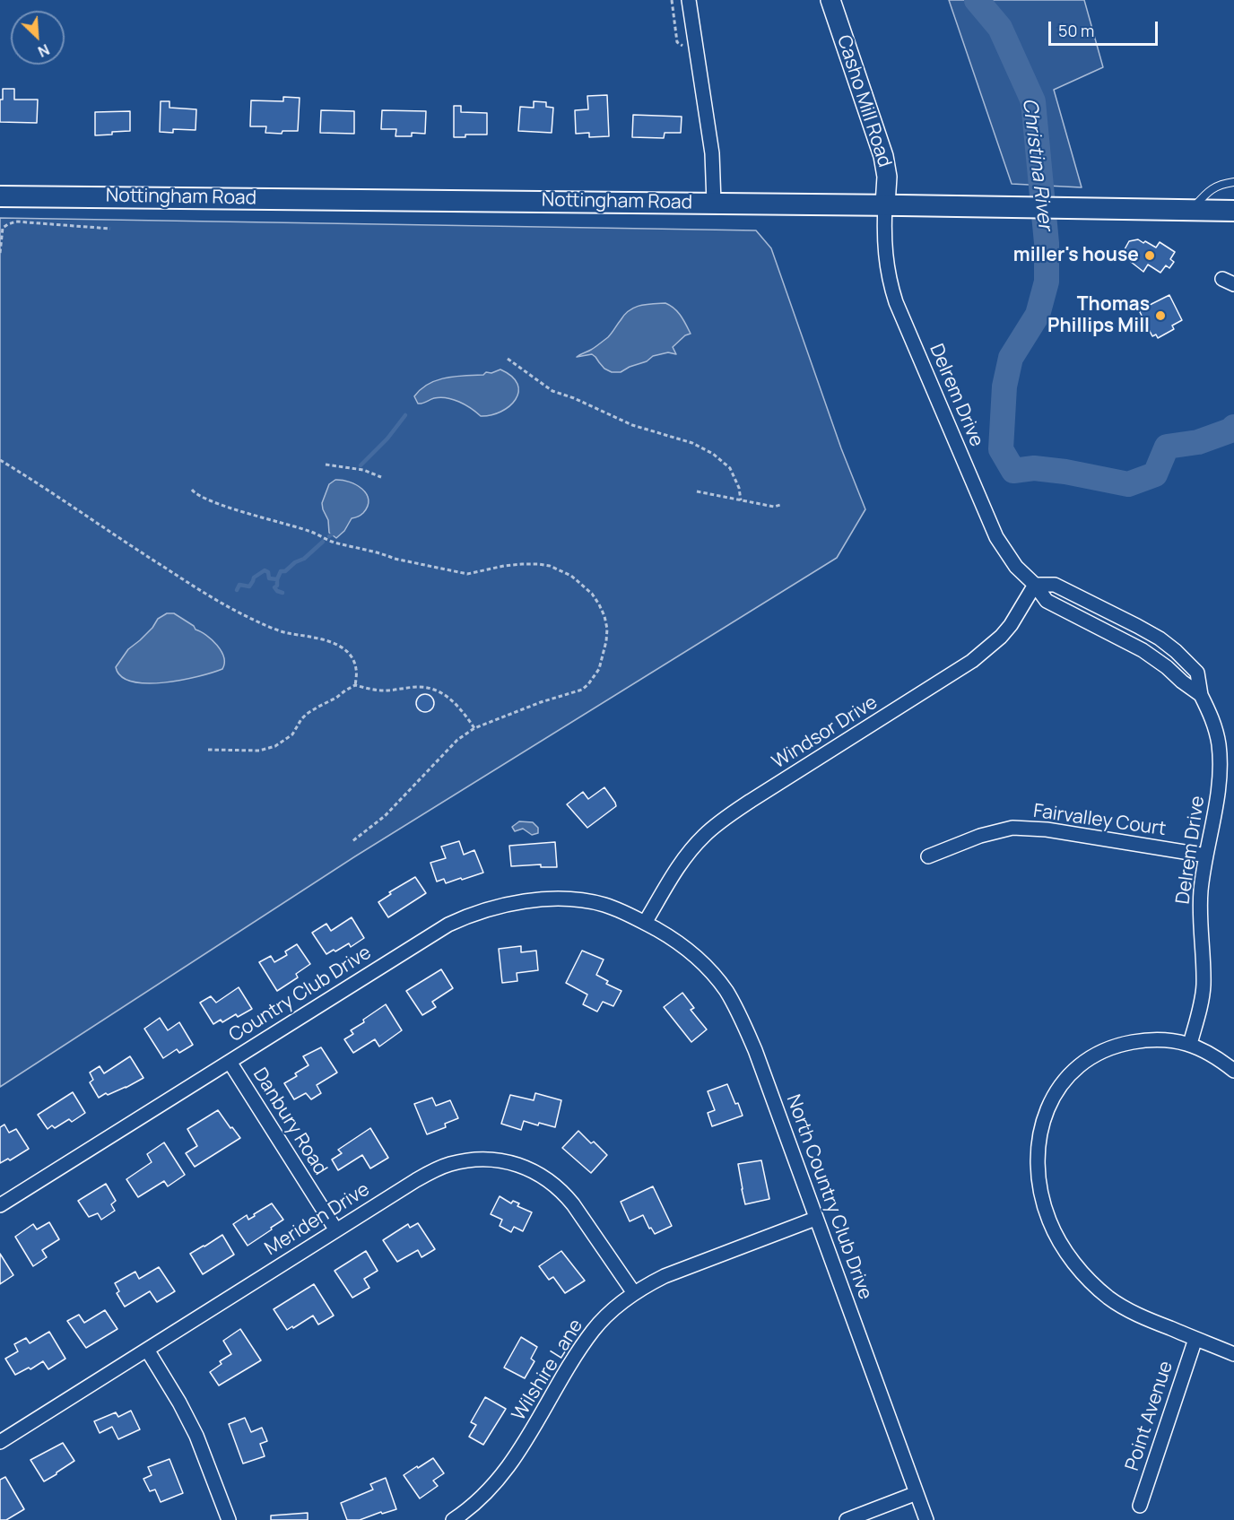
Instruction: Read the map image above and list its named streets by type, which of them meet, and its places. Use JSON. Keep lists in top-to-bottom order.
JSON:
{
  "streets": {
    "main road": ["Nottingham Road"],
    "street": [
      "Casho Mill Road",
      "Delrem Drive",
      "Windsor Drive",
      "Fairvalley Court",
      "Country Club Drive",
      "Danbury Road",
      "North Country Club Drive",
      "Meriden Drive",
      "Wilshire Lane",
      "Point Avenue"
    ]
  },
  "crossings": [
    ["Casho Mill Road", "Nottingham Road"],
    ["Casho Mill Road", "Delrem Drive"],
    ["Nottingham Road", "Delrem Drive"],
    ["Delrem Drive", "Windsor Drive"],
    ["Delrem Drive", "Fairvalley Court"],
    ["Windsor Drive", "Country Club Drive"],
    ["Windsor Drive", "North Country Club Drive"],
    ["Country Club Drive", "Danbury Road"],
    ["Country Club Drive", "North Country Club Drive"],
    ["Danbury Road", "Meriden Drive"],
    ["North Country Club Drive", "Wilshire Lane"],
    ["Meriden Drive", "Wilshire Lane"]
  ],
  "water": ["Christina River"],
  "places": ["miller's house", "Thomas Phillips Mill"],
  "scale_bar": "50 m",
  "north": "bottom right"
}
